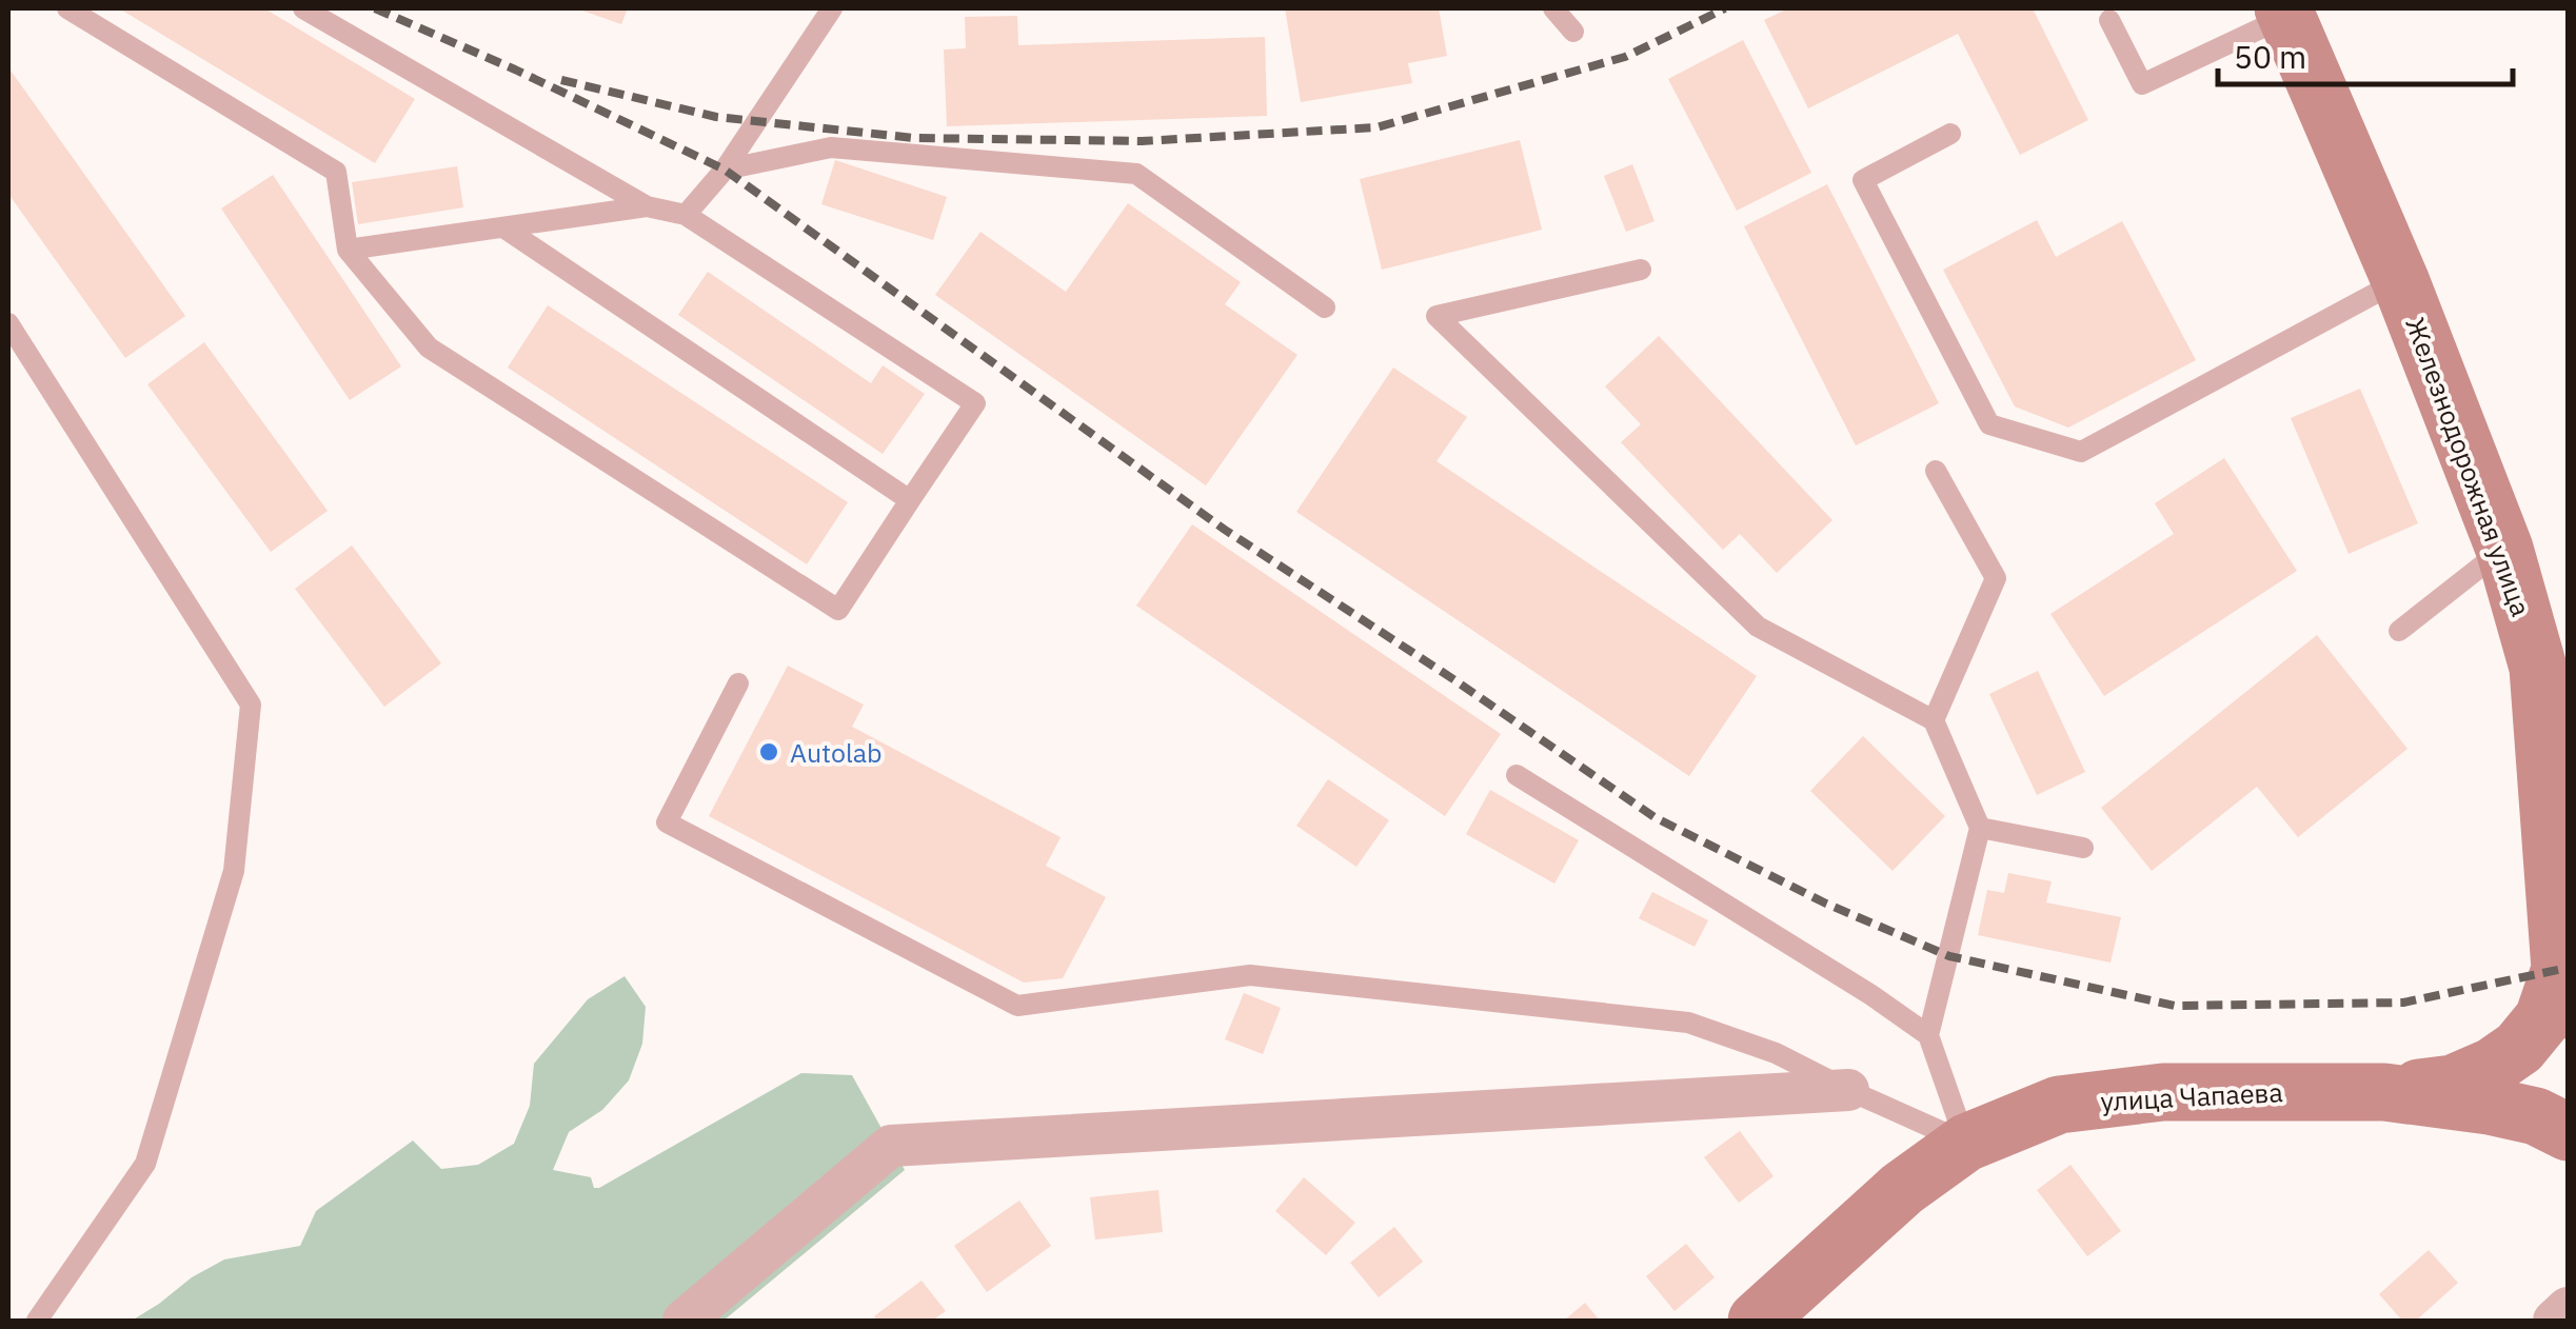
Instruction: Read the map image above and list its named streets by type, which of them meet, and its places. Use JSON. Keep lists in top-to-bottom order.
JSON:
{
  "streets": {
    "street": ["Железнодорожная улица", "улица Чапаева"]
  },
  "places": ["Autolab"],
  "scale_bar": "50 m"
}
